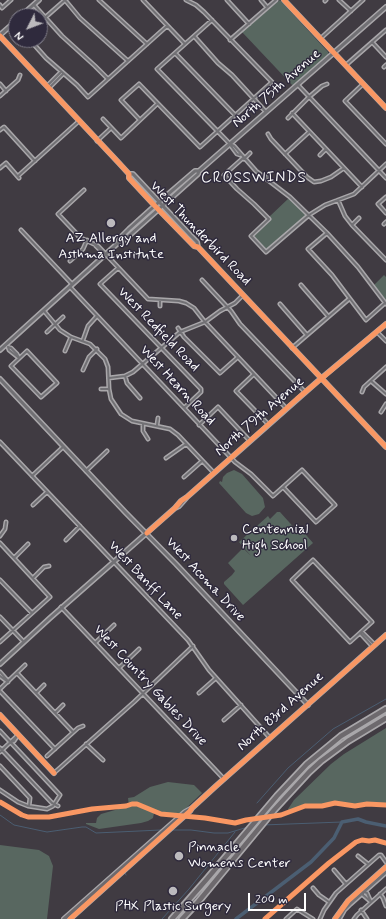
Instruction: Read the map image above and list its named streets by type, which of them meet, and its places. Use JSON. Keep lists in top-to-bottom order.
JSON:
{
  "streets": {
    "main road": ["North 83rd Avenue"],
    "street": [
      "North 75th Avenue",
      "West Thunderbird Road",
      "West Redfield Road",
      "West Hearn Road",
      "North 79th Avenue",
      "West Acoma Drive",
      "West Banff Lane",
      "West Country Gables Drive"
    ]
  },
  "crossings": [
    ["North 75th Avenue", "West Thunderbird Road"],
    ["North 75th Avenue", "West Hearn Road"],
    ["West Thunderbird Road", "North 79th Avenue"],
    ["West Redfield Road", "West Hearn Road"],
    ["West Hearn Road", "North 79th Avenue"],
    ["North 79th Avenue", "West Acoma Drive"],
    ["North 79th Avenue", "West Banff Lane"],
    ["North 79th Avenue", "West Country Gables Drive"],
    ["West Acoma Drive", "North 83rd Avenue"],
    ["West Banff Lane", "North 83rd Avenue"],
    ["West Country Gables Drive", "North 83rd Avenue"]
  ],
  "districts": ["CROSSWINDS"],
  "places": [
    "AZ Allergy and Asthma Institute",
    "Centennial High School",
    "Pinnacle Womens Center",
    "PHX Plastic Surgery"
  ],
  "scale_bar": "200 m",
  "north": "bottom left"
}
